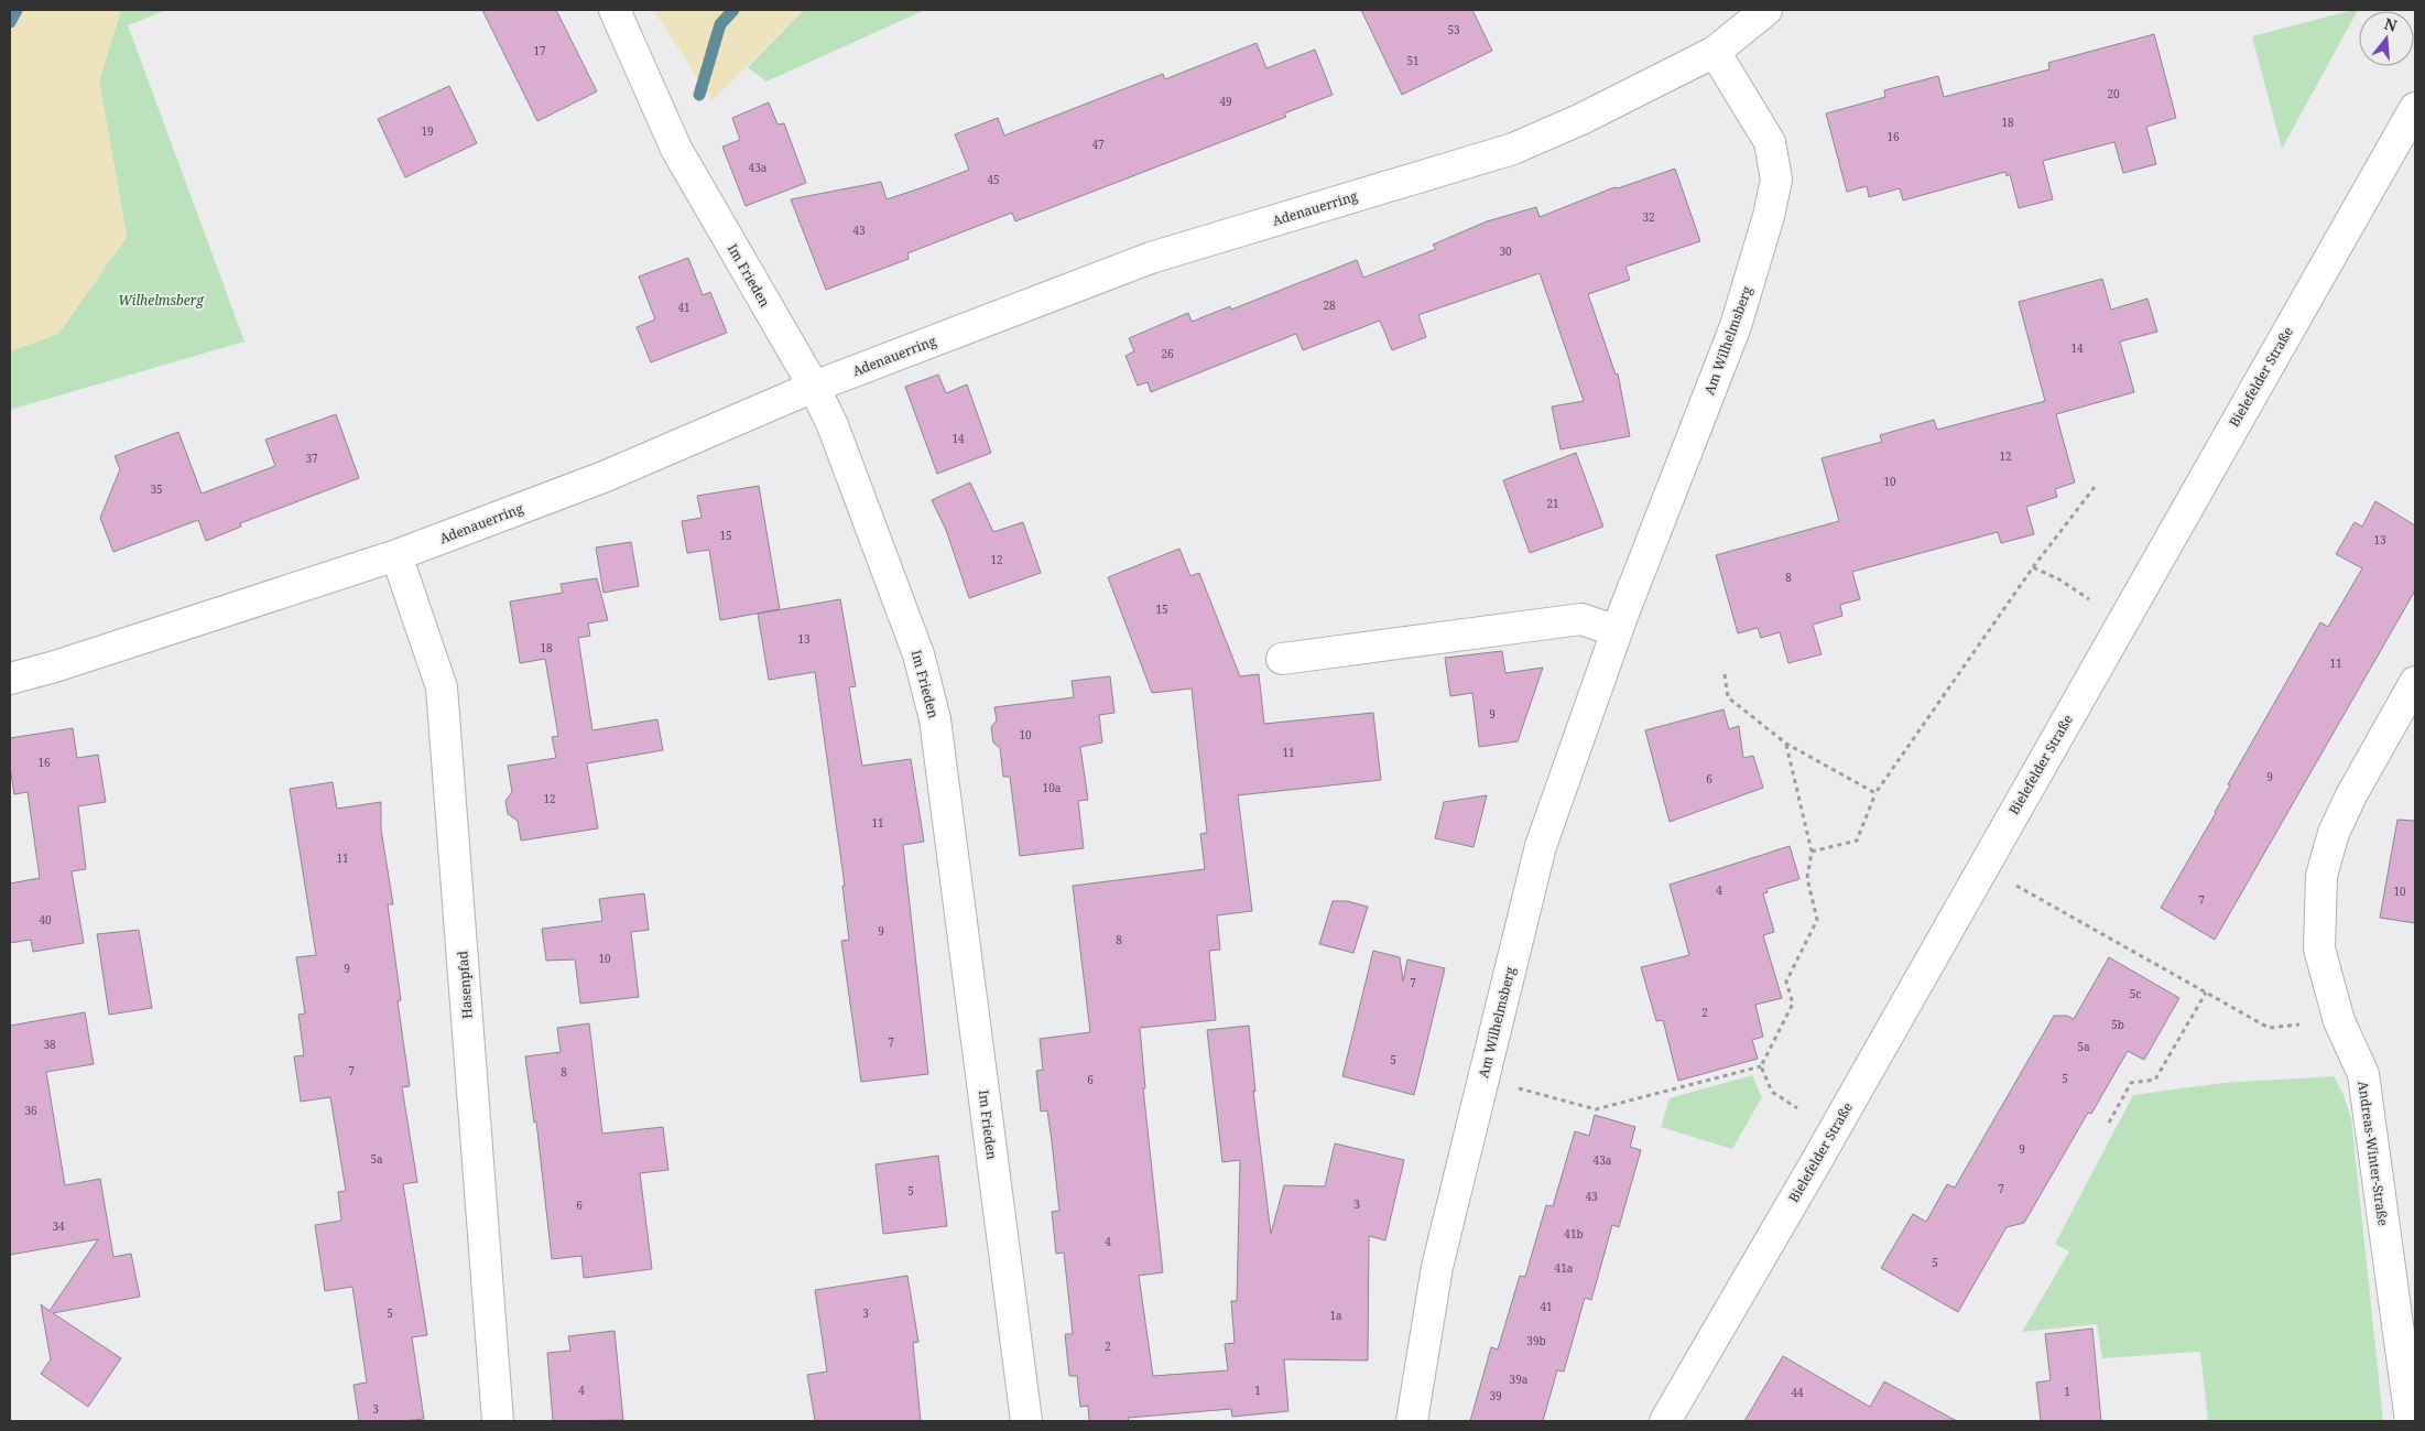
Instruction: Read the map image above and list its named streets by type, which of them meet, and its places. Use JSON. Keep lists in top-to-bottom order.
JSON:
{
  "streets": {
    "street": [
      "Adenauerring",
      "Im Frieden",
      "Am Wilhelmsberg",
      "Bielefelder Straße",
      "Hasenpfad",
      "Andreas-Winter-Straße"
    ]
  },
  "crossings": [
    ["Adenauerring", "Im Frieden"],
    ["Adenauerring", "Am Wilhelmsberg"],
    ["Adenauerring", "Hasenpfad"]
  ],
  "parks": ["Wilhelmsberg"],
  "house_numbers": [
    "53",
    "17",
    "51",
    "20",
    "49",
    "18",
    "19",
    "16",
    "47",
    "43a",
    "45",
    "32",
    "43",
    "30",
    "28",
    "41",
    "14",
    "26",
    "14",
    "12",
    "37",
    "10",
    "35",
    "21",
    "15",
    "13",
    "12",
    "8",
    "15",
    "13",
    "18",
    "11",
    "9",
    "10",
    "11",
    "16",
    "9",
    "6",
    "10a",
    "12",
    "11",
    "11",
    "4",
    "10",
    "7",
    "40",
    "9",
    "8",
    "10",
    "9",
    "7",
    "5c",
    "2",
    "5b",
    "7",
    "38",
    "5a",
    "5",
    "7",
    "8",
    "5",
    "6",
    "36",
    "9",
    "5a",
    "43a",
    "7",
    "5",
    "43",
    "3",
    "6",
    "34",
    "41b",
    "4",
    "5",
    "41a",
    "41",
    "5",
    "3",
    "1a",
    "39b",
    "2",
    "39a",
    "4",
    "1",
    "1",
    "44",
    "39",
    "3"
  ],
  "north": "top"
}
